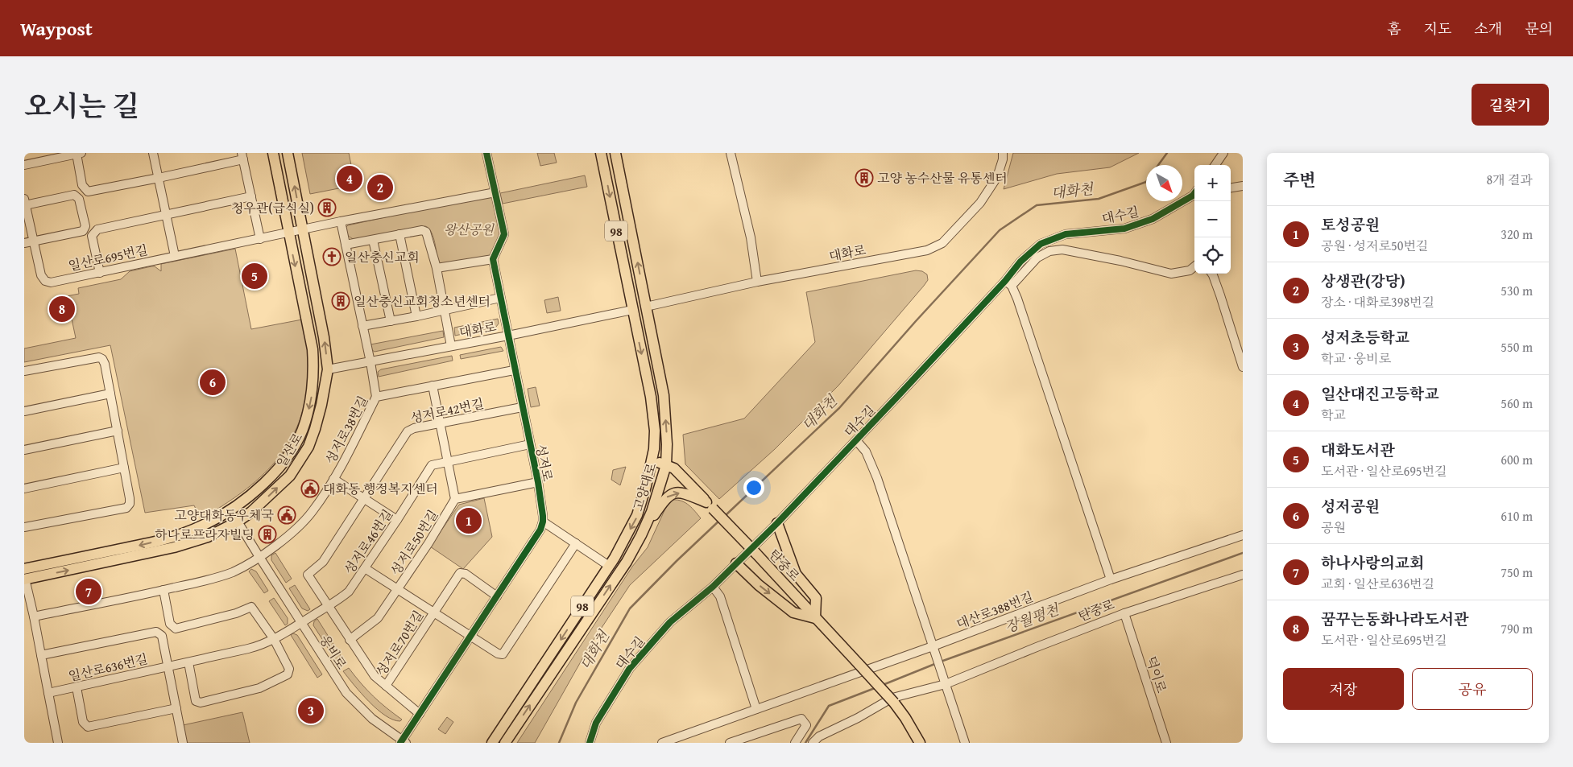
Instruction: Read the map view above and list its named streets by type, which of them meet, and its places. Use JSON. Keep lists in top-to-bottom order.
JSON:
{
  "streets": {
    "main road": [
      "98",
      "일산로",
      "고양대로",
      "탄중로"
    ],
    "street": [
      "대수길",
      "대화로",
      "일산로695번길",
      "성저로42번길",
      "성저로38번길",
      "성저로",
      "성저로46번길",
      "성저로50번길",
      "대산로388번길",
      "성저로70번길",
      "웅비로",
      "일산로636번길",
      "덕이로"
    ]
  },
  "crossings": [
    ["대수길", "탄중로"],
    ["대수길", "대산로388번길"],
    ["대화로", "일산로"],
    ["대화로", "성저로"],
    ["대화로", "고양대로"],
    ["일산로695번길", "일산로"],
    ["성저로42번길", "성저로"],
    ["성저로42번길", "성저로46번길"],
    ["성저로38번길", "성저로"],
    ["성저로38번길", "웅비로"],
    ["일산로", "웅비로"],
    ["성저로", "성저로46번길"],
    ["성저로46번길", "성저로70번길"],
    ["성저로46번길", "웅비로"],
    ["성저로46번길", "일산로636번길"],
    ["성저로50번길", "성저로70번길"],
    ["탄중로", "덕이로"]
  ],
  "water": ["대화천", "장월평천"],
  "parks": ["왕산공원"],
  "places": {
    "building": [
      "고양 농수산물 유통센터",
      "청우관(급식실)",
      "일산충신교회청소년센터",
      "하나로프라자빌딩"
    ],
    "church": ["일산충신교회"],
    "public building": ["대화동 행정복지센터", "고양대화동우체국"]
  },
  "north": "bottom right",
  "page": {
    "header": "Waypost",
    "nav": [
      "홈",
      "지도",
      "소개",
      "문의"
    ],
    "title": "오시는 길",
    "buttons": [
      "길찾기",
      ["저장", "공유"]
    ],
    "heading": ["주변", "8개 결과"],
    "pins": [
      "4",
      "2",
      "5",
      "8",
      "6",
      "1",
      "7",
      "3"
    ],
    "map_buttons": ["+", "−"],
    "list": [
      {
        "mark": "1",
        "name": "토성공원",
        "note": "공원 · 성저로50번길",
        "value": "320 m"
      },
      {
        "mark": "2",
        "name": "상생관(강당)",
        "note": "장소 · 대화로398번길",
        "value": "530 m"
      },
      {
        "mark": "3",
        "name": "성저초등학교",
        "note": "학교 · 웅비로",
        "value": "550 m"
      },
      {
        "mark": "4",
        "name": "일산대진고등학교",
        "note": "학교",
        "value": "560 m"
      },
      {
        "mark": "5",
        "name": "대화도서관",
        "note": "도서관 · 일산로695번길",
        "value": "600 m"
      },
      {
        "mark": "6",
        "name": "성저공원",
        "note": "공원",
        "value": "610 m"
      },
      {
        "mark": "7",
        "name": "하나사랑의교회",
        "note": "교회 · 일산로636번길",
        "value": "750 m"
      },
      {
        "mark": "8",
        "name": "꿈꾸는동화나라도서관",
        "note": "도서관 · 일산로695번길",
        "value": "790 m"
      }
    ]
  }
}
